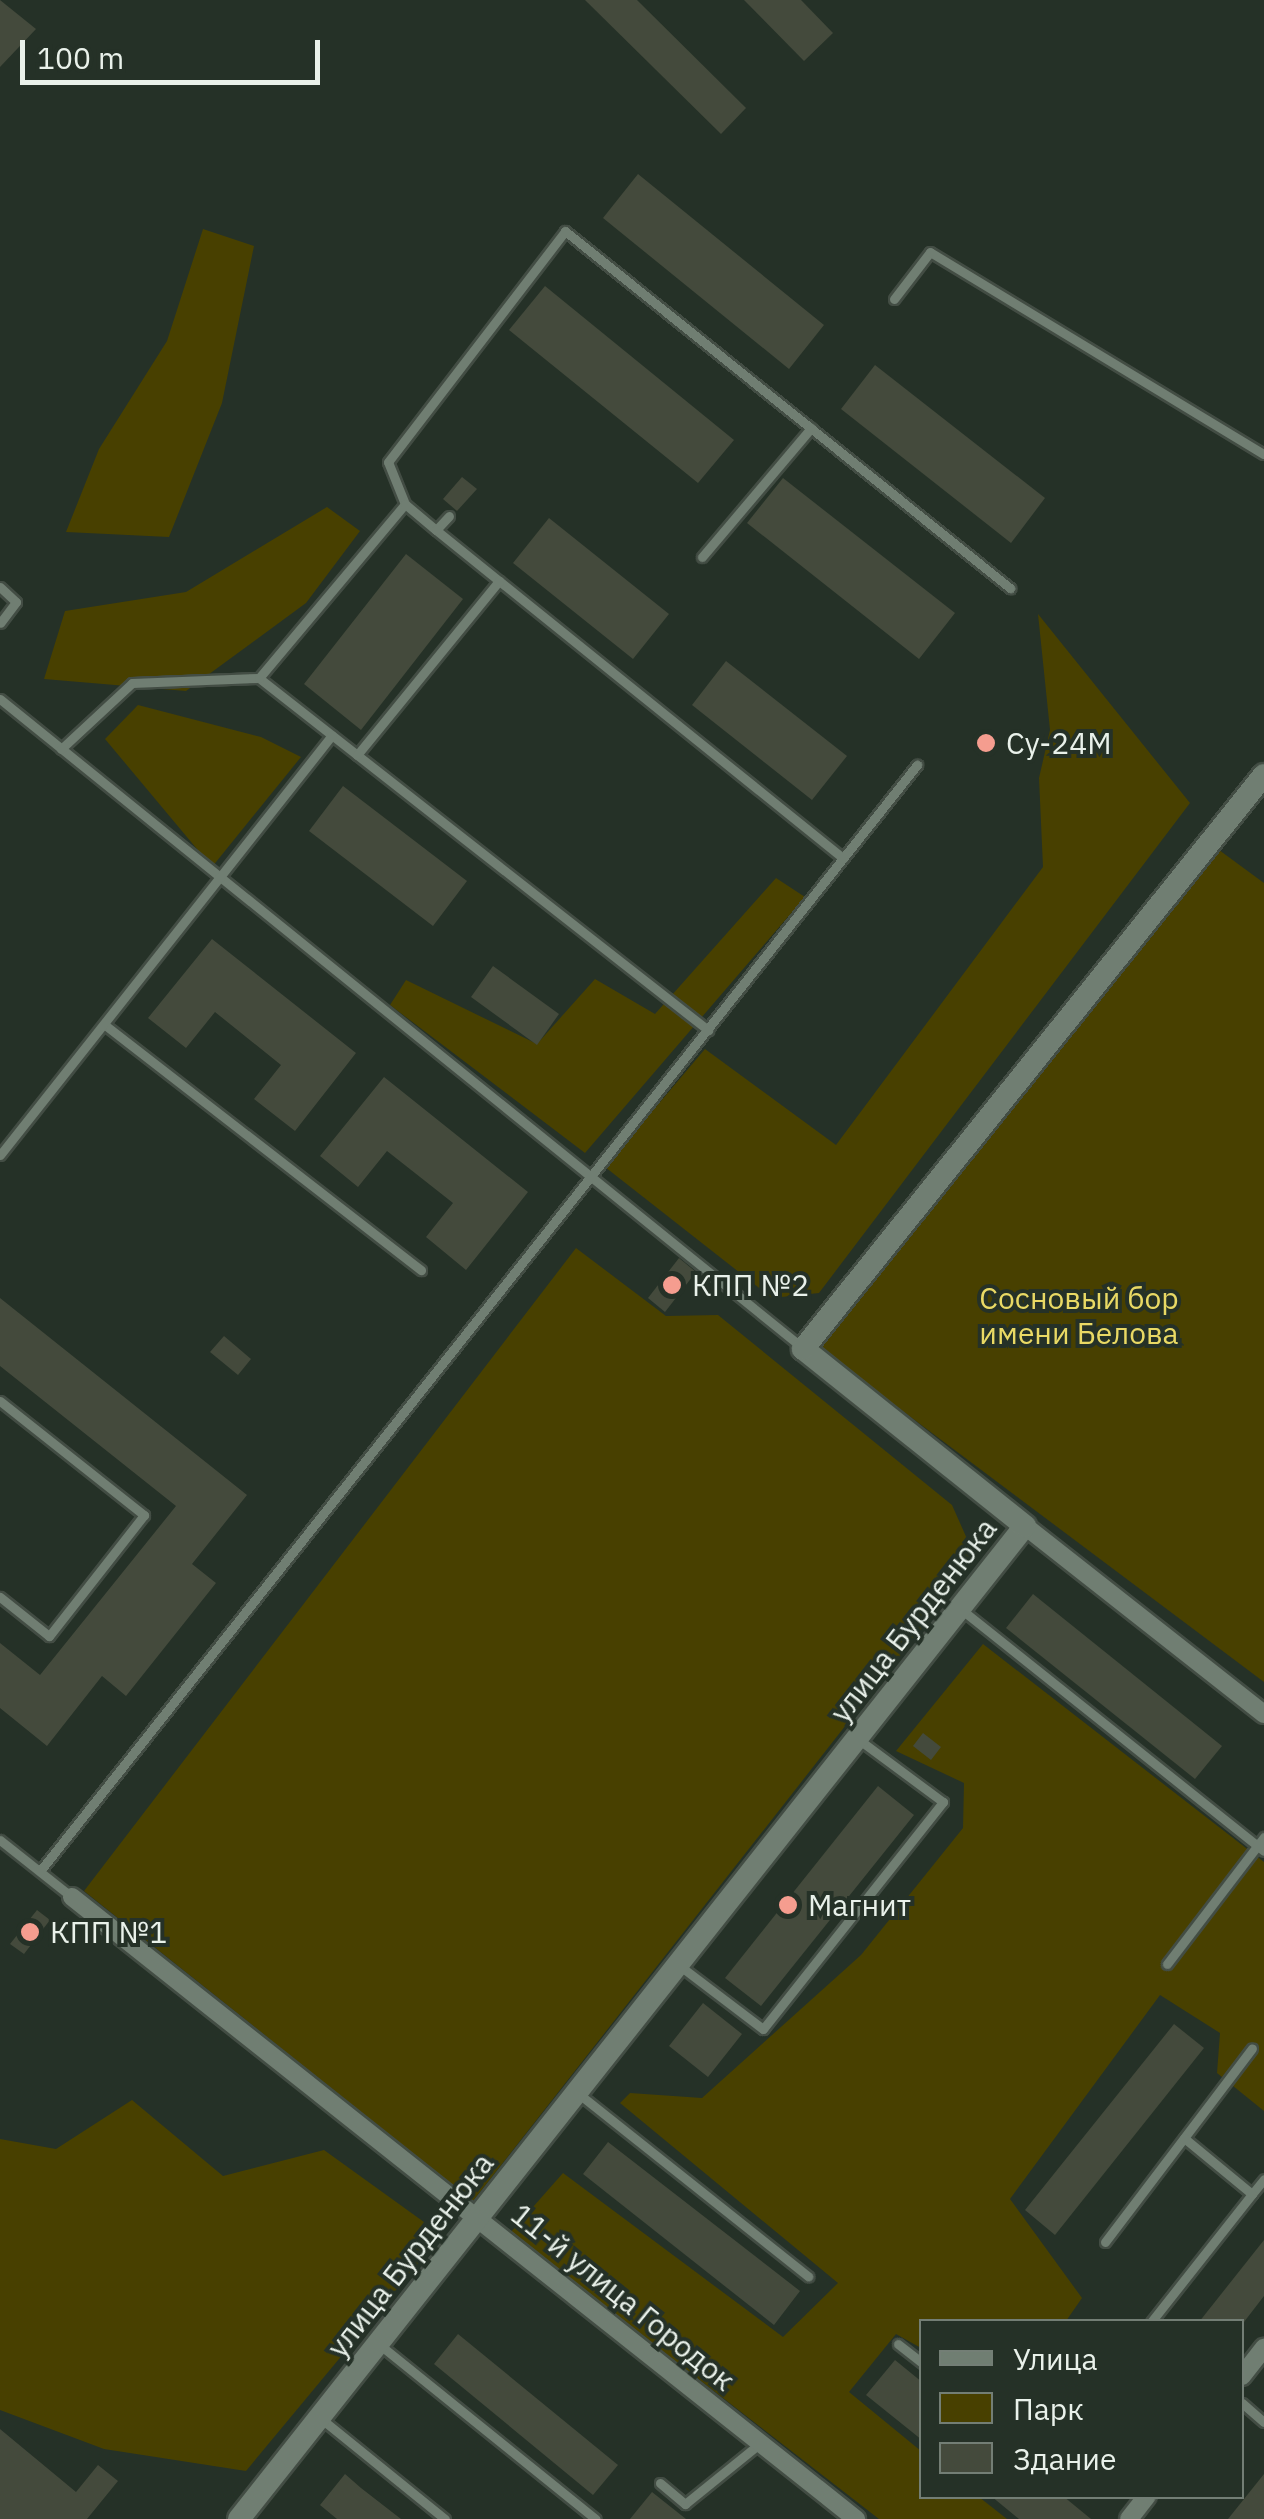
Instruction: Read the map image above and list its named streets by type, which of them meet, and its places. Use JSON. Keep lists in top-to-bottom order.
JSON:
{
  "streets": {
    "street": ["улица Бурденюка", "11-й улица Городок"]
  },
  "crossings": [
    ["улица Бурденюка", "11-й улица Городок"]
  ],
  "parks": ["Сосновый бор имени Белова"],
  "places": [
    "Су-24М",
    "КПП №2",
    "Магнит",
    "КПП №1"
  ],
  "legend": ["Улица", "Парк", "Здание"],
  "scale_bar": "100 m"
}
